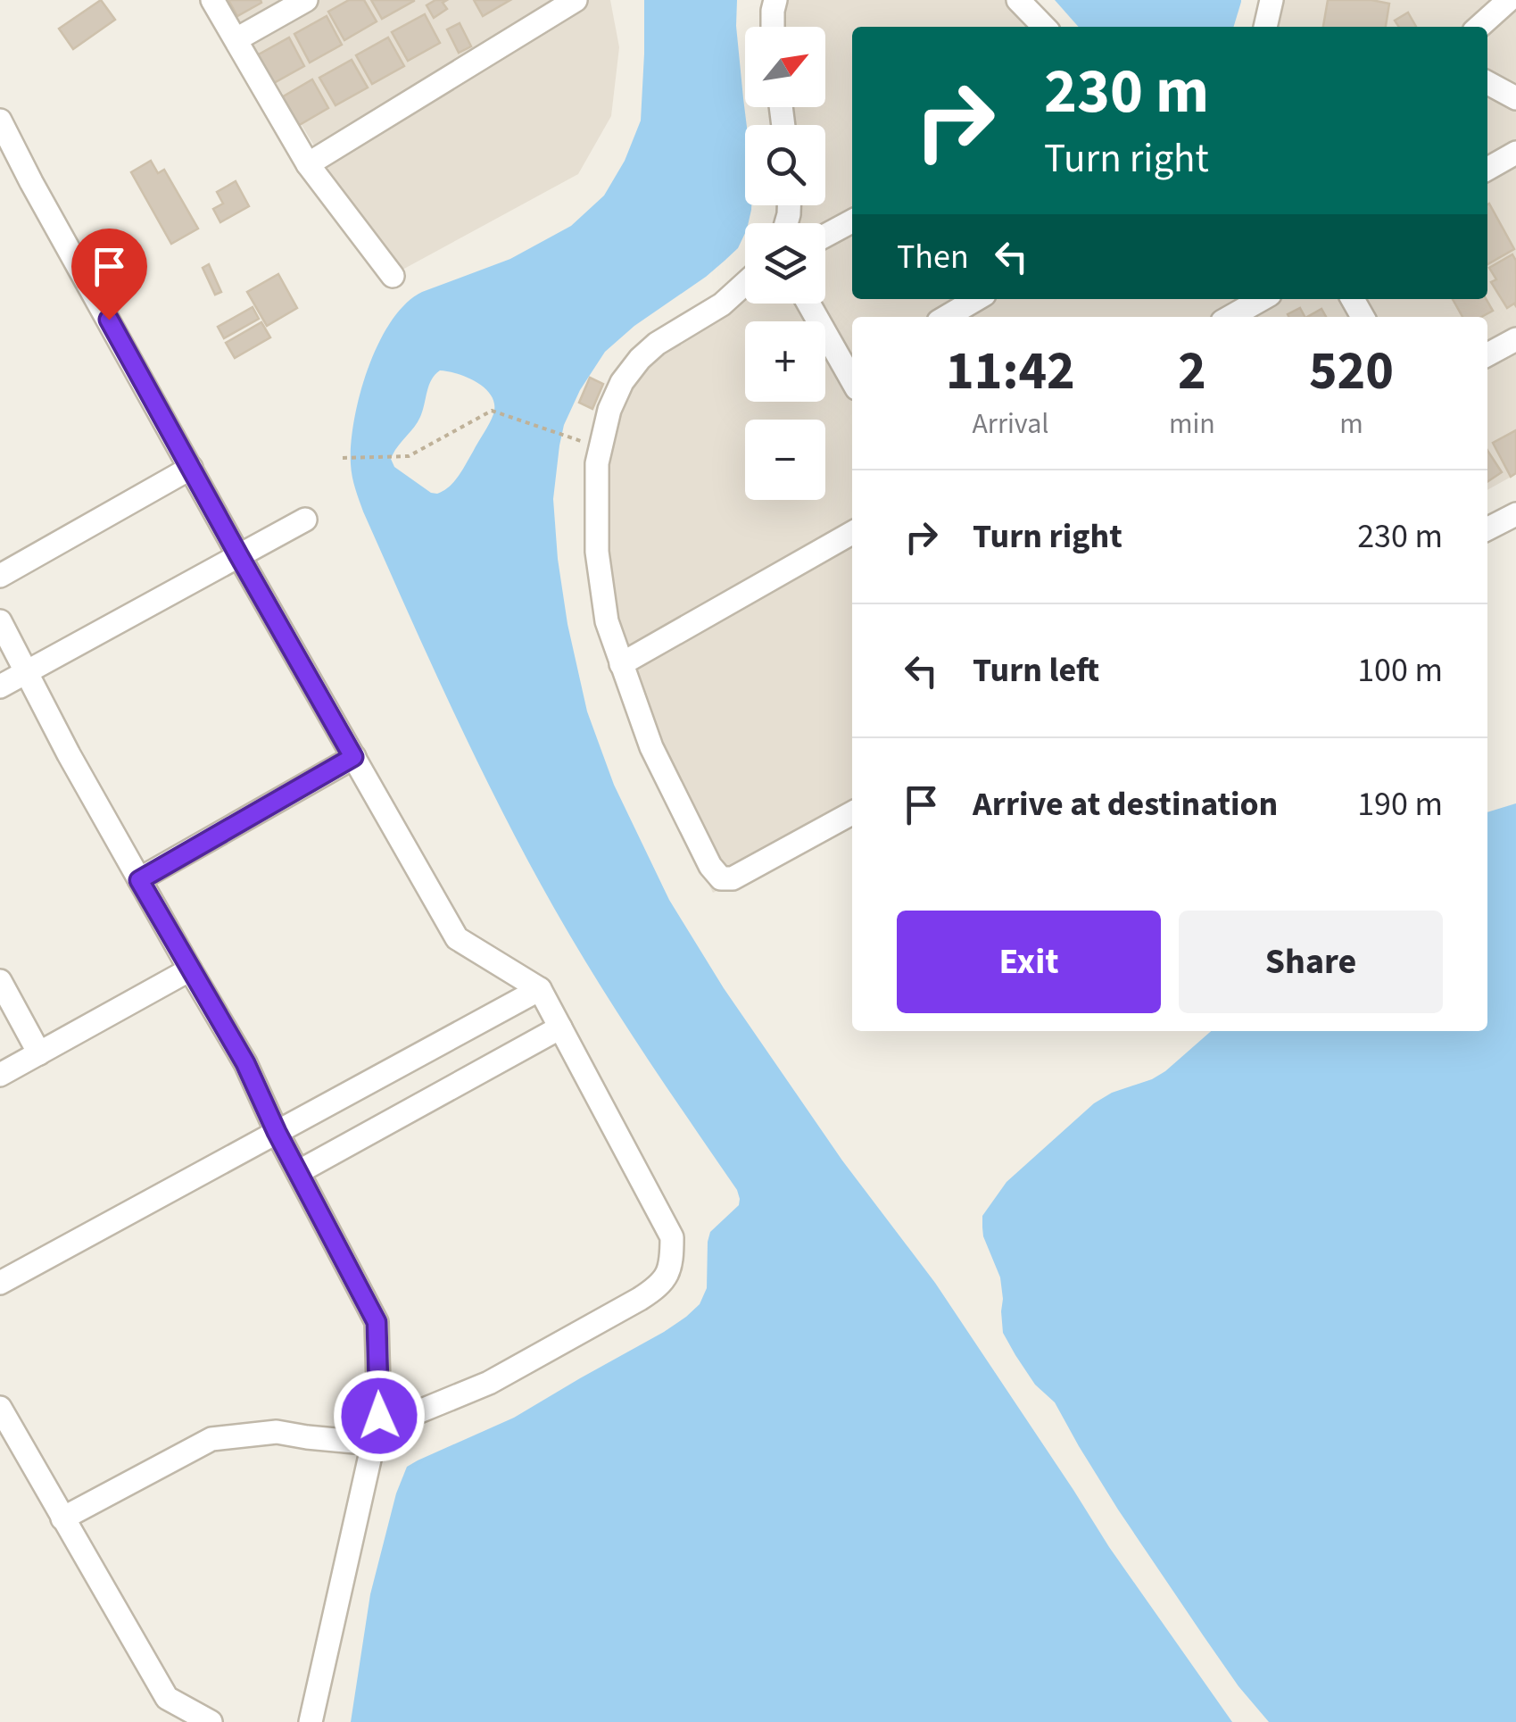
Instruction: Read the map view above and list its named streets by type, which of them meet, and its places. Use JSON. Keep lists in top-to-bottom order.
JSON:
{
  "north": "top right",
  "page": {
    "map_buttons": ["+", "−"],
    "turn": ["230 m", "Turn right"],
    "then": "Then",
    "eta": [
      "11:42",
      "Arrival",
      "2",
      "min",
      "520",
      "m"
    ],
    "list": [
      {
        "name": "Turn right",
        "value": "230 m"
      },
      {
        "name": "Turn left",
        "value": "100 m"
      },
      {
        "name": "Arrive at destination",
        "value": "190 m"
      }
    ],
    "buttons": ["Exit", "Share"]
  }
}
